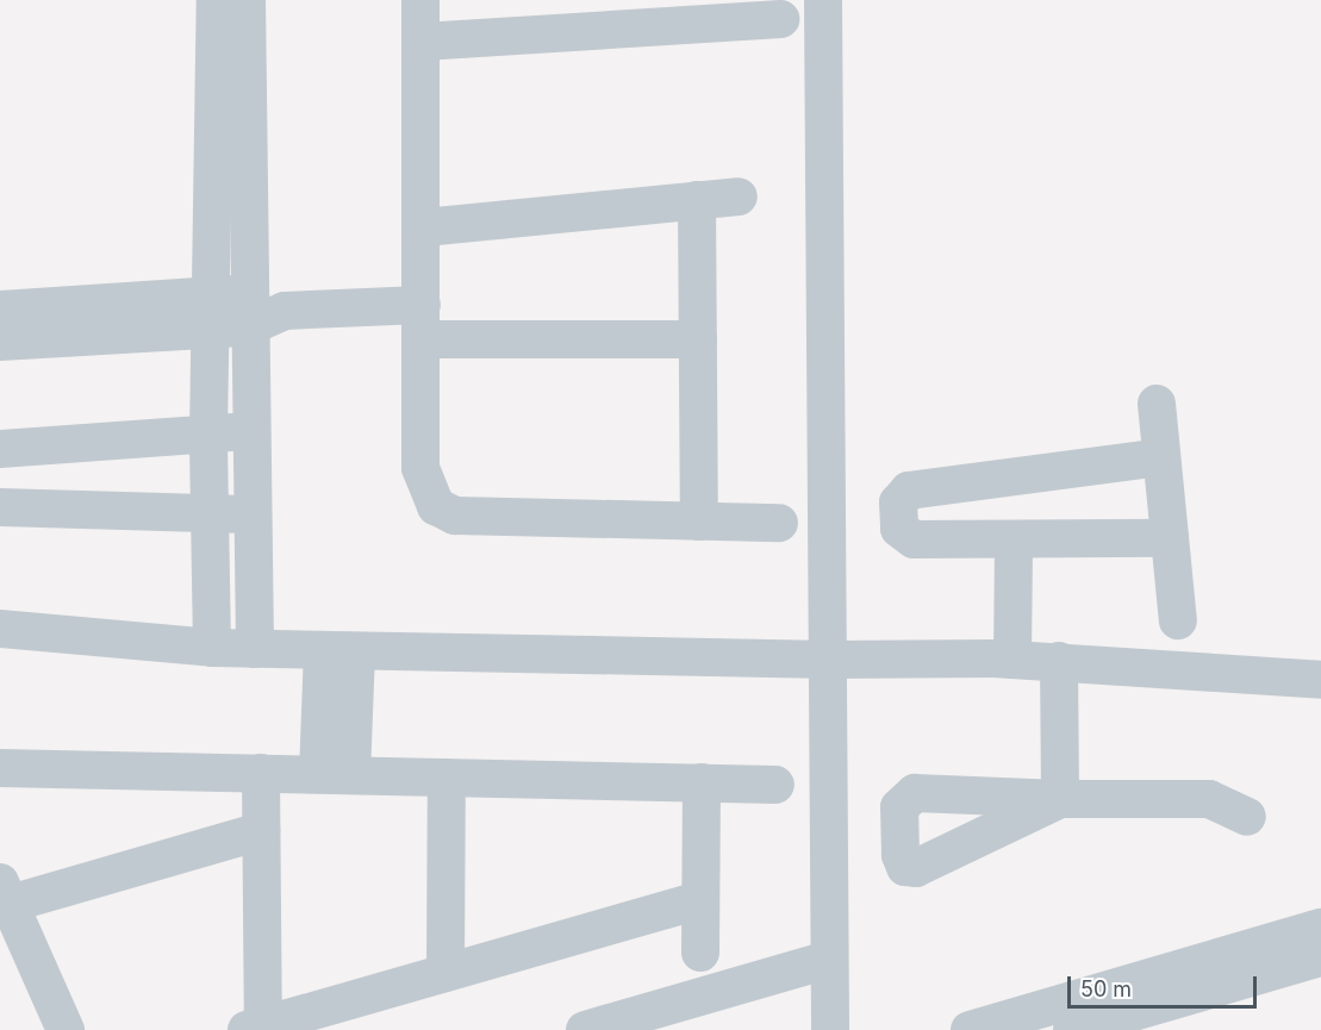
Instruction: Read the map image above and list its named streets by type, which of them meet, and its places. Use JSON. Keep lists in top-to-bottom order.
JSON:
{
  "scale_bar": "50 m"
}
